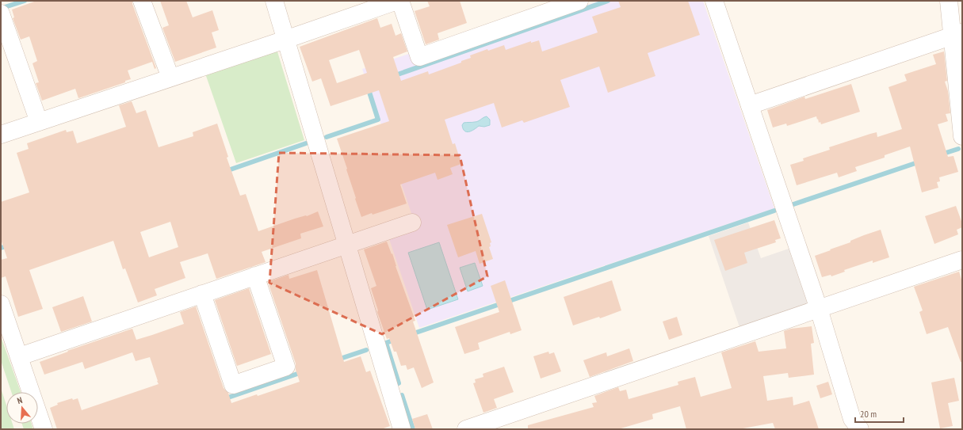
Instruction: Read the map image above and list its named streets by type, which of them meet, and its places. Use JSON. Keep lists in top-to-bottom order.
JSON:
{
  "scale_bar": "20 m",
  "north": "top"
}
